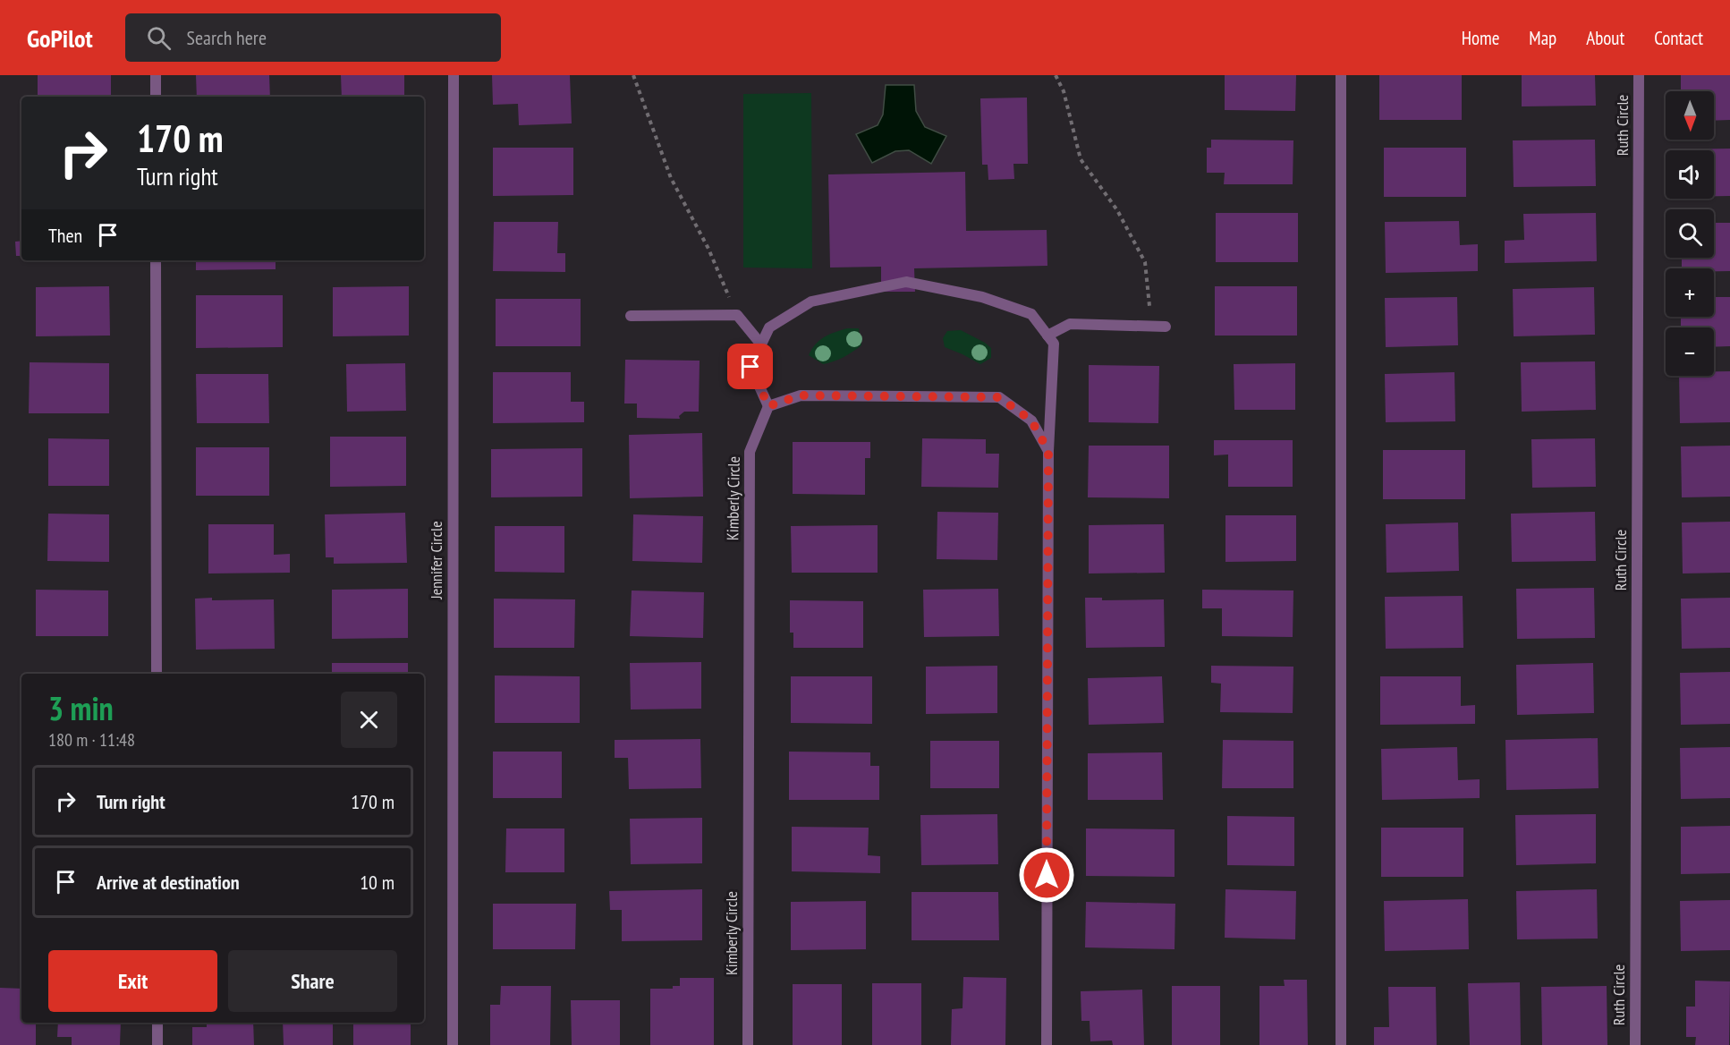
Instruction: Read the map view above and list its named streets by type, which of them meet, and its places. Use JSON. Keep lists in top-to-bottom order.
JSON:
{
  "streets": {
    "street": ["Ruth Circle", "Kimberly Circle", "Jennifer Circle"]
  },
  "north": "bottom",
  "page": {
    "header": "GoPilot",
    "search": "Search here",
    "nav": [
      "Home",
      "Map",
      "About",
      "Contact"
    ],
    "map_buttons": ["+", "−"],
    "turn": ["170 m", "Turn right"],
    "then": "Then",
    "heading": ["3 min", "180 m · 11:48"],
    "list": [
      {
        "name": "Turn right",
        "value": "170 m"
      },
      {
        "name": "Arrive at destination",
        "value": "10 m"
      }
    ],
    "buttons": ["Exit", "Share"]
  }
}
